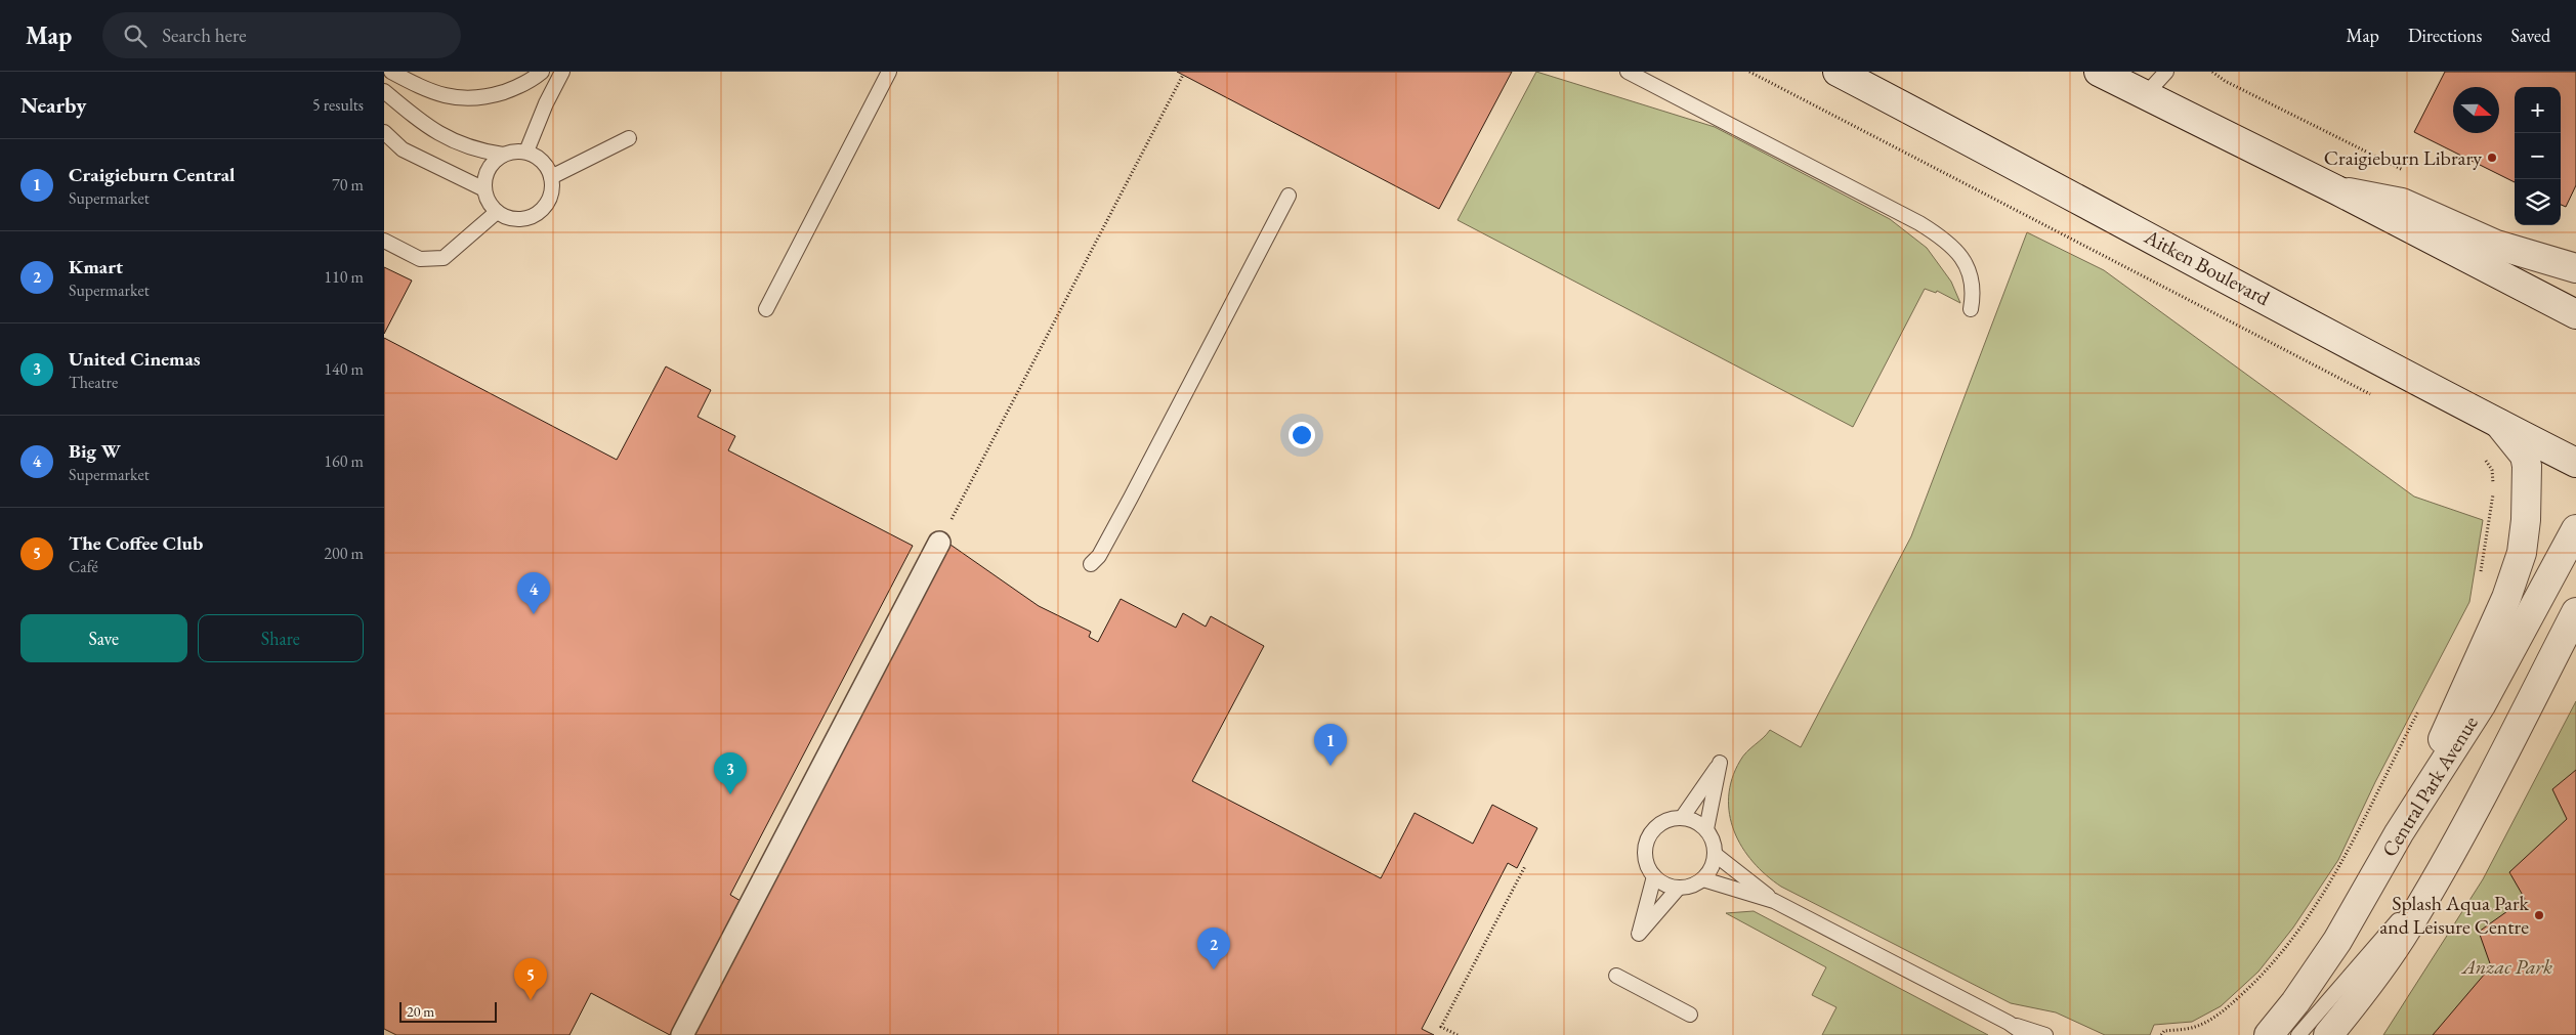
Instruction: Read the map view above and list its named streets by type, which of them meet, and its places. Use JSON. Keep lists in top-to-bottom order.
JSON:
{
  "streets": {
    "street": ["Aitken Boulevard", "Central Park Avenue"]
  },
  "parks": ["Anzac Park"],
  "places": ["Craigieburn Library", "Splash Aqua Park and Leisure Centre"],
  "scale_bar": "20 m",
  "north": "right",
  "page": {
    "header": "Map",
    "search": "Search here",
    "nav": ["Map", "Directions", "Saved"],
    "heading": ["Nearby", "5 results"],
    "map_buttons": ["+", "−"],
    "list": [
      {
        "mark": "1",
        "name": "Craigieburn Central",
        "note": "Supermarket",
        "value": "70 m"
      },
      {
        "mark": "2",
        "name": "Kmart",
        "note": "Supermarket",
        "value": "110 m"
      },
      {
        "mark": "3",
        "name": "United Cinemas",
        "note": "Theatre",
        "value": "140 m"
      },
      {
        "mark": "4",
        "name": "Big W",
        "note": "Supermarket",
        "value": "160 m"
      },
      {
        "mark": "5",
        "name": "The Coffee Club",
        "note": "Café",
        "value": "200 m"
      }
    ],
    "pins": [
      "4",
      "1",
      "3",
      "2",
      "5"
    ],
    "buttons": ["Save", "Share"],
    "scale": "20 m"
  }
}
